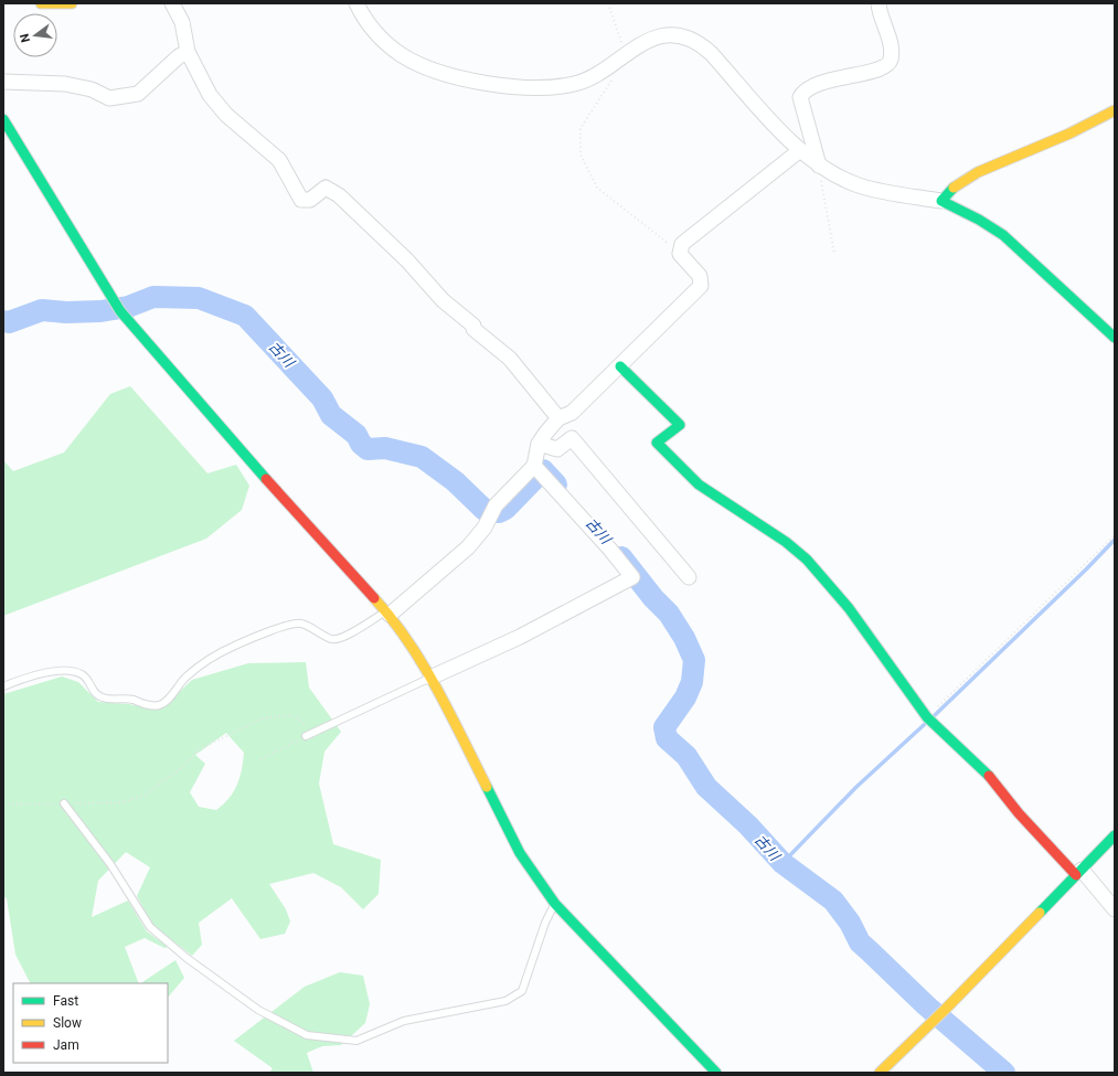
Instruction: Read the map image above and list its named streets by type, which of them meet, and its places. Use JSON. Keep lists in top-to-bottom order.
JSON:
{
  "water": ["古川"],
  "legend": ["Fast", "Slow", "Jam"],
  "north": "left"
}
